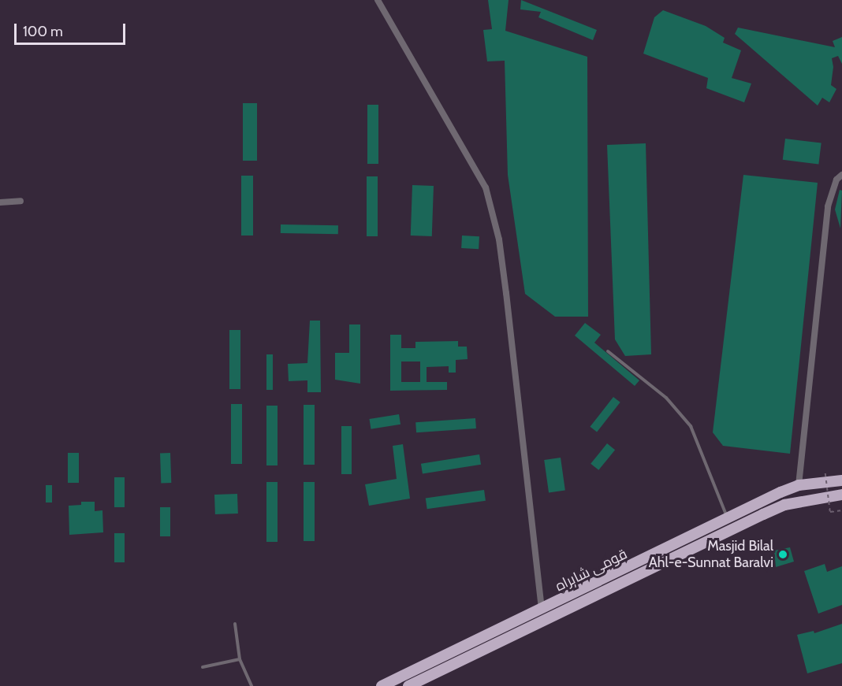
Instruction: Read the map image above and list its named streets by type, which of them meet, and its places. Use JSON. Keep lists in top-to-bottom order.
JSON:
{
  "streets": {
    "highway": ["قومی شاہراہ"]
  },
  "places": ["Masjid Bilal Ahl-e-Sunnat Baralvi"],
  "scale_bar": "100 m"
}
